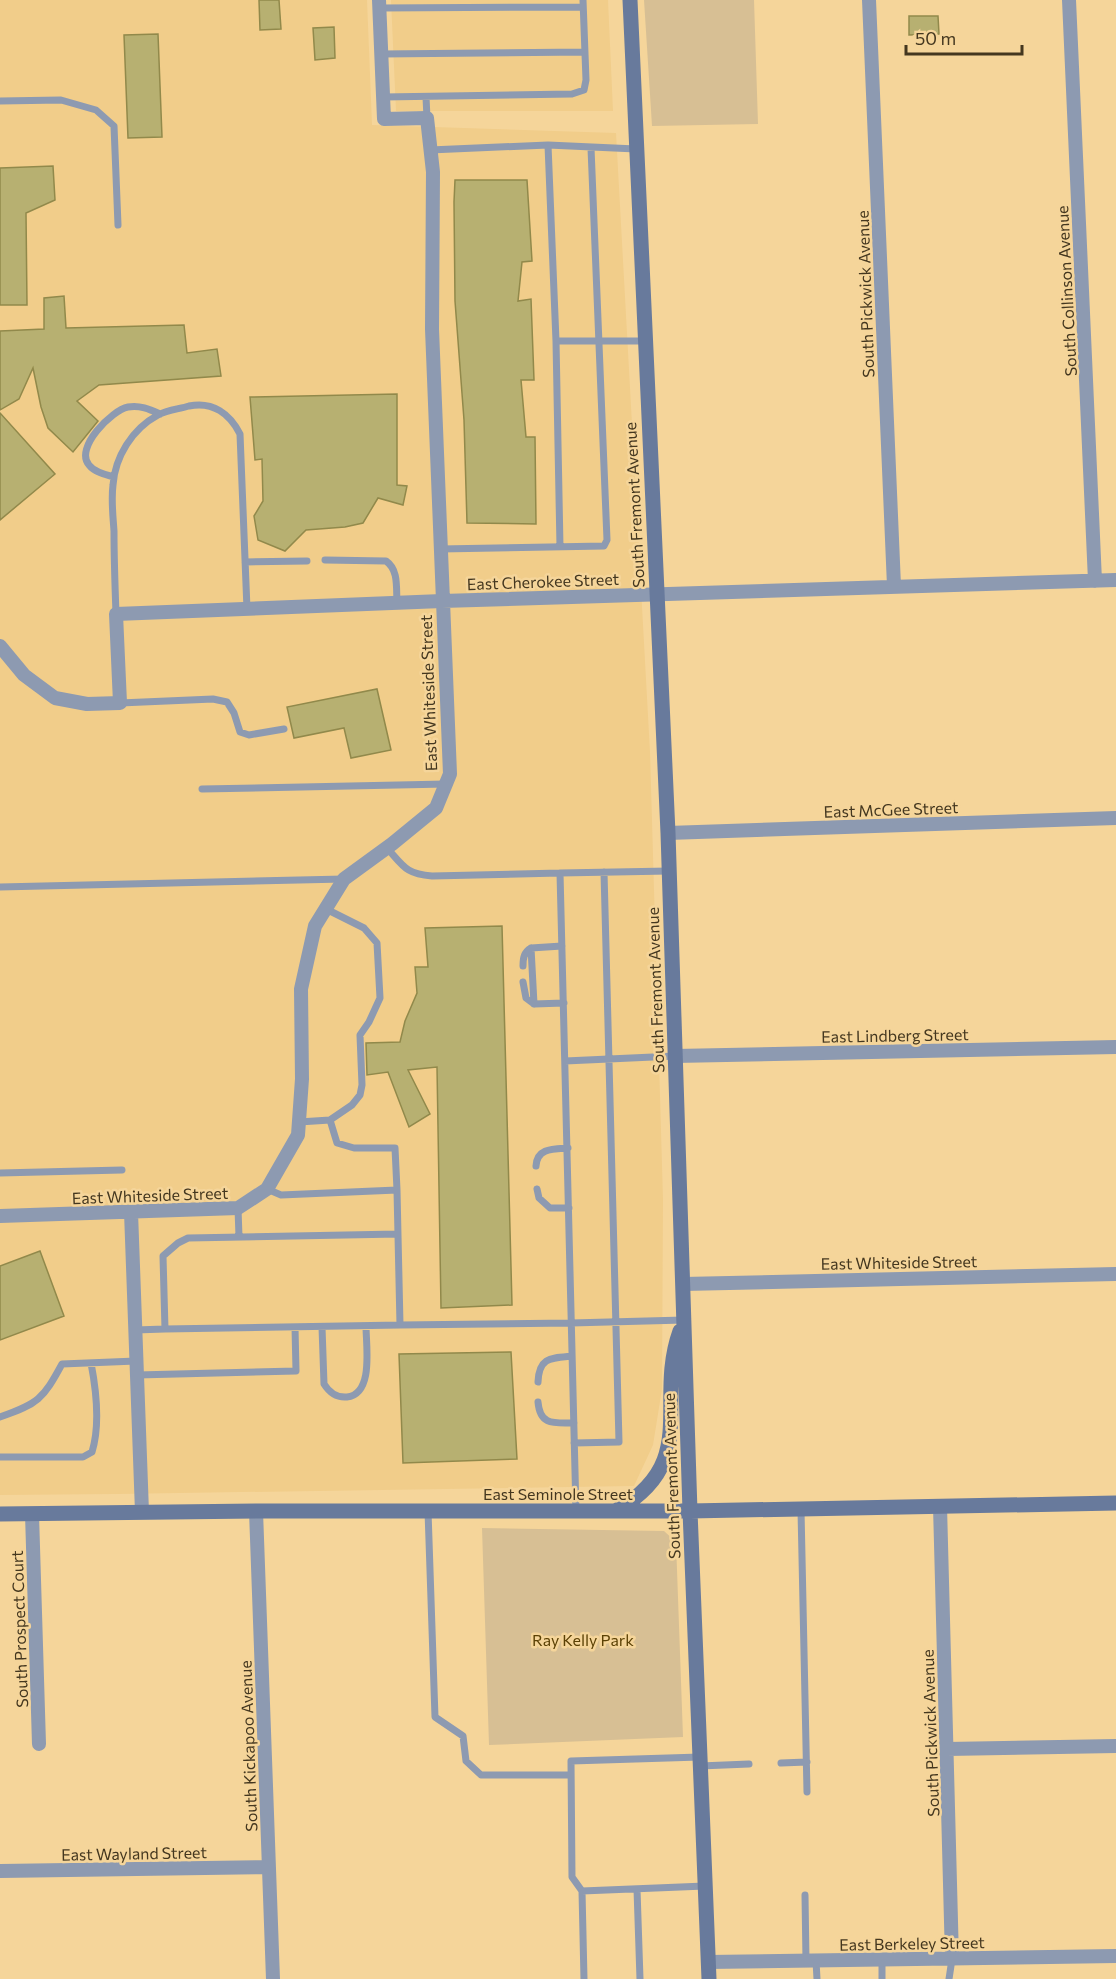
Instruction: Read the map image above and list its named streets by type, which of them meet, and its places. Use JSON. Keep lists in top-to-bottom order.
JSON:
{
  "streets": {
    "main road": ["South Fremont Avenue", "East Seminole Street"],
    "street": [
      "South Collinson Avenue",
      "South Pickwick Avenue",
      "East Cherokee Street",
      "East Whiteside Street",
      "East McGee Street",
      "East Lindberg Street",
      "South Prospect Court",
      "South Kickapoo Avenue",
      "East Wayland Street",
      "East Berkeley Street"
    ]
  },
  "crossings": [
    ["South Collinson Avenue", "East Cherokee Street"],
    ["South Pickwick Avenue", "East Cherokee Street"],
    ["South Pickwick Avenue", "East Seminole Street"],
    ["South Pickwick Avenue", "East Berkeley Street"],
    ["South Fremont Avenue", "East Cherokee Street"],
    ["South Fremont Avenue", "East Whiteside Street"],
    ["South Fremont Avenue", "East McGee Street"],
    ["South Fremont Avenue", "East Lindberg Street"],
    ["South Fremont Avenue", "East Seminole Street"],
    ["South Fremont Avenue", "East Berkeley Street"],
    ["East Cherokee Street", "East Whiteside Street"],
    ["East Seminole Street", "South Prospect Court"],
    ["East Seminole Street", "South Kickapoo Avenue"],
    ["South Kickapoo Avenue", "East Wayland Street"]
  ],
  "parks": ["Ray Kelly Park"],
  "scale_bar": "50 m"
}
